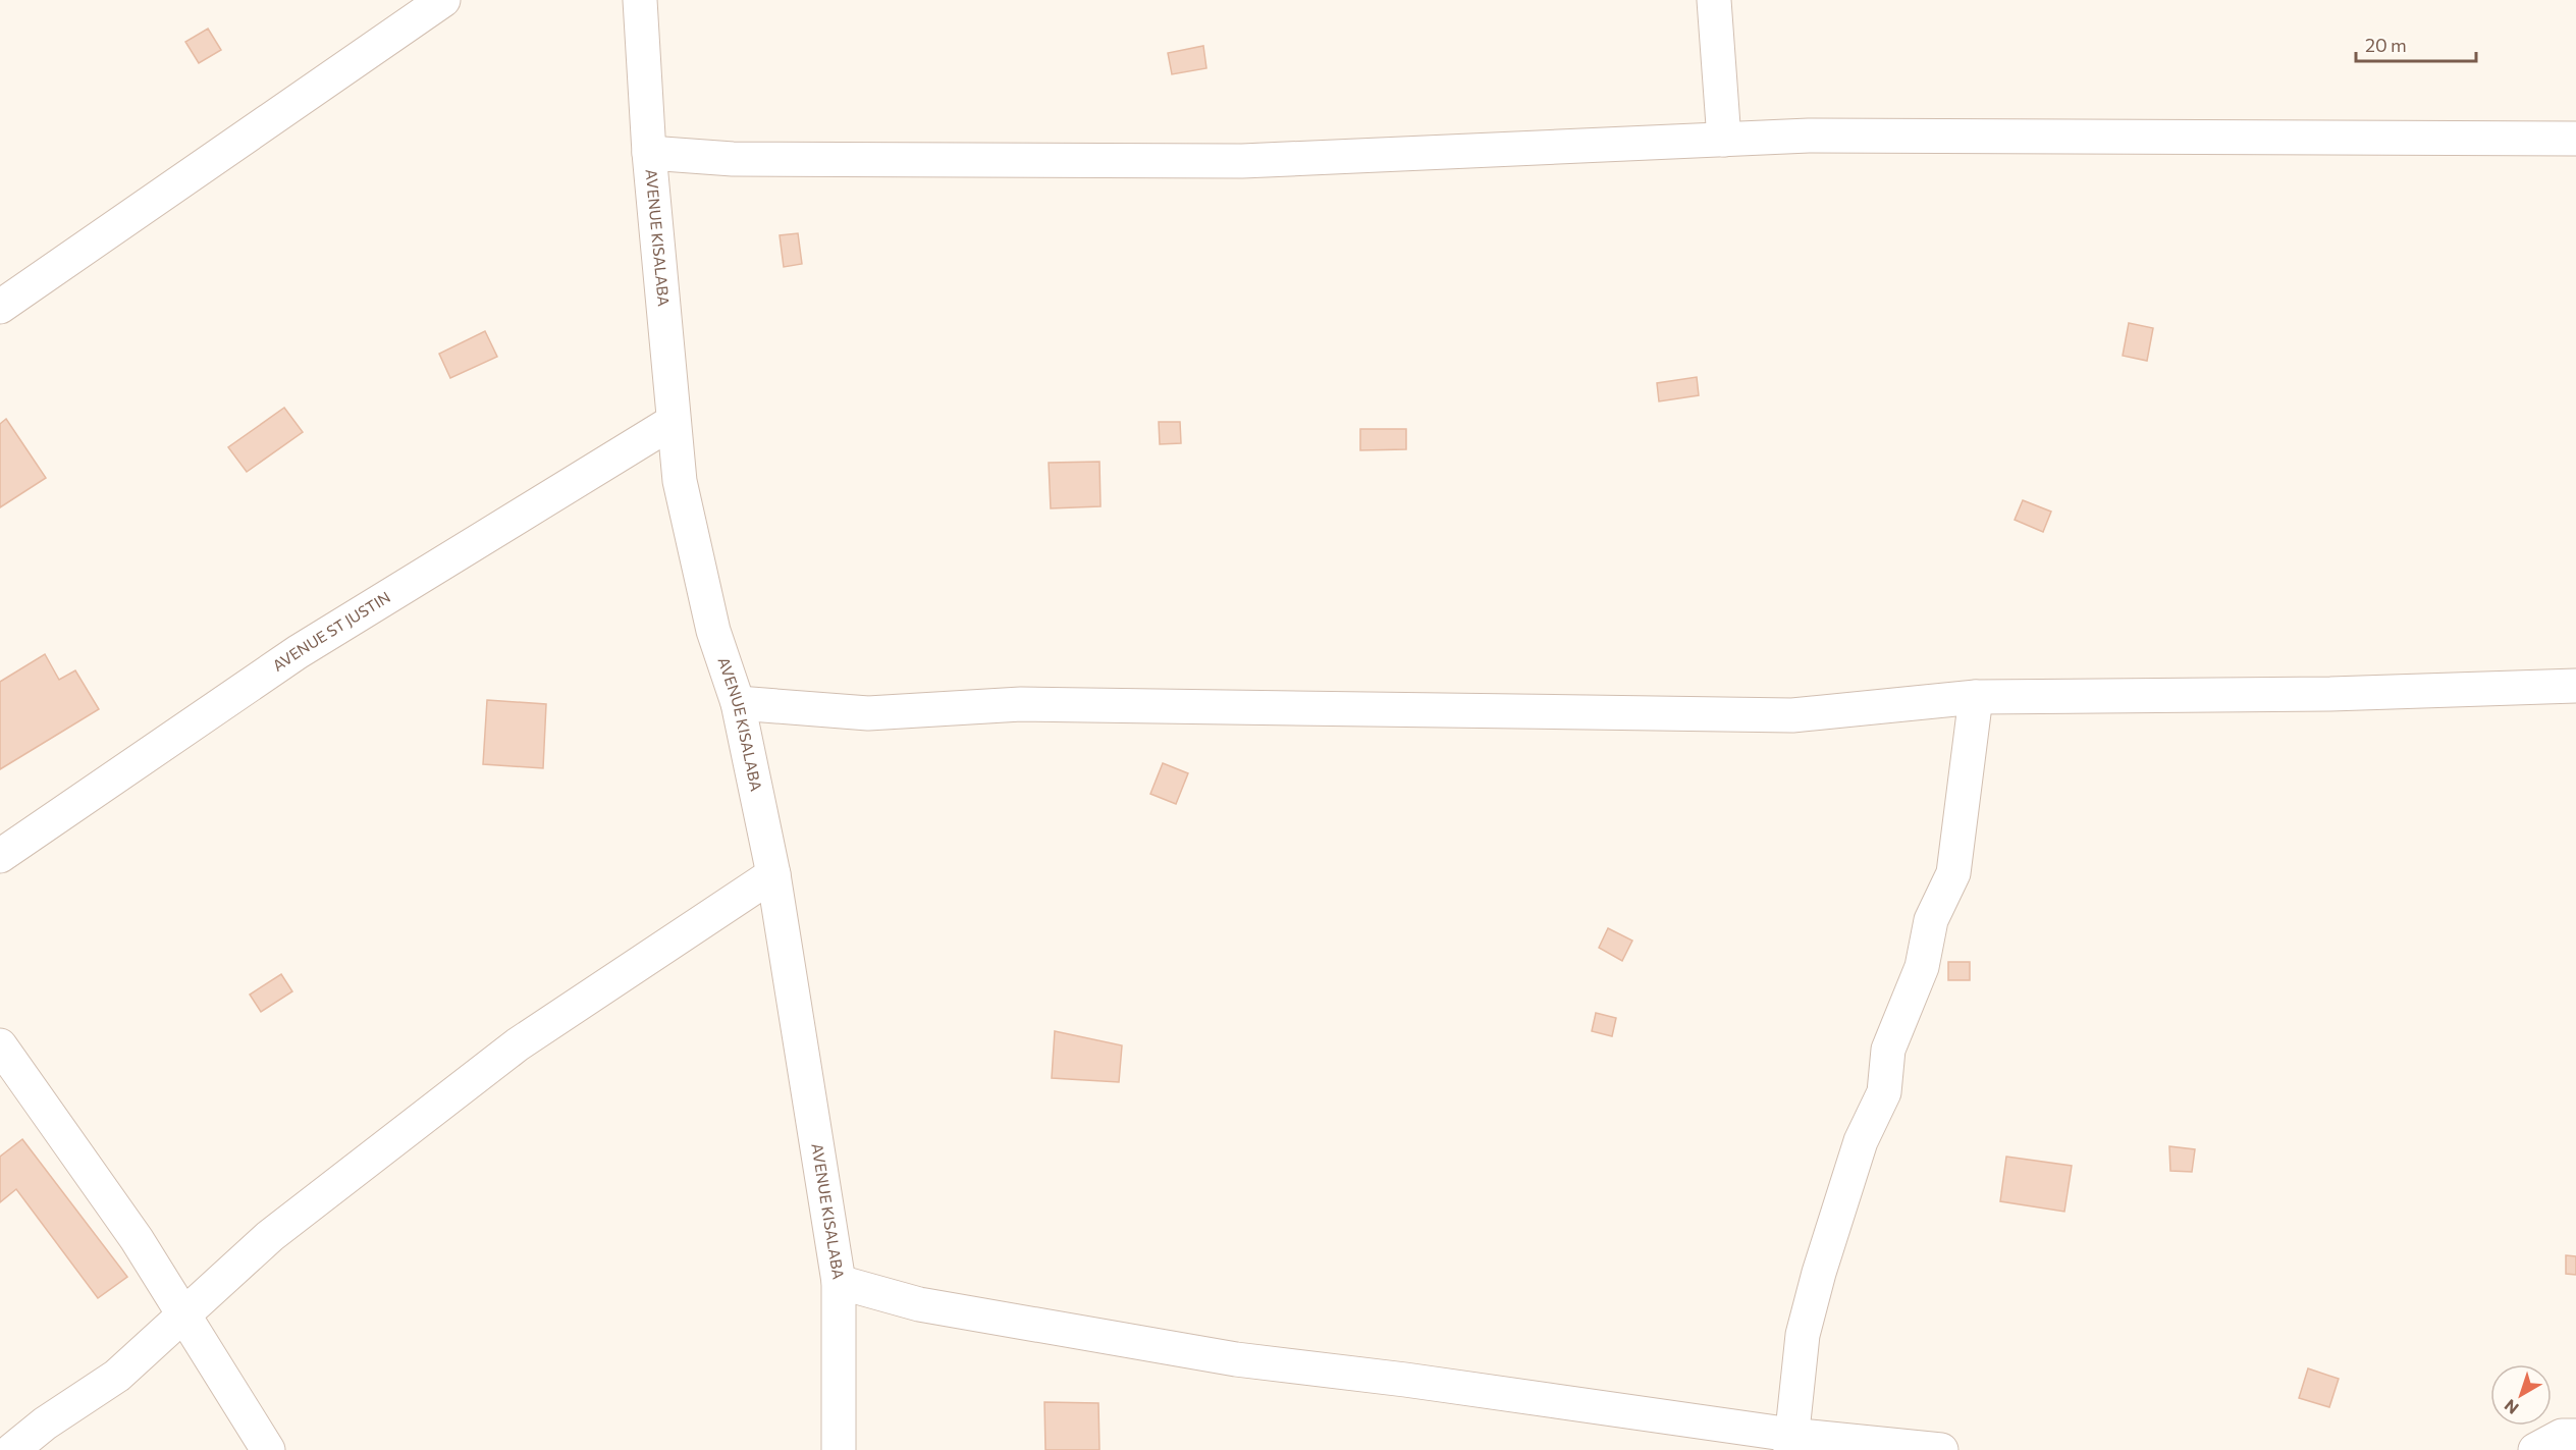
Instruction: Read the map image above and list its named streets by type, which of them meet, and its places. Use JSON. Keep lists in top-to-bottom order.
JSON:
{
  "streets": {
    "street": ["AVENUE KISALABA", "AVENUE ST JUSTIN"]
  },
  "crossings": [
    ["AVENUE KISALABA", "AVENUE ST JUSTIN"]
  ],
  "scale_bar": "20 m",
  "north": "bottom left"
}
